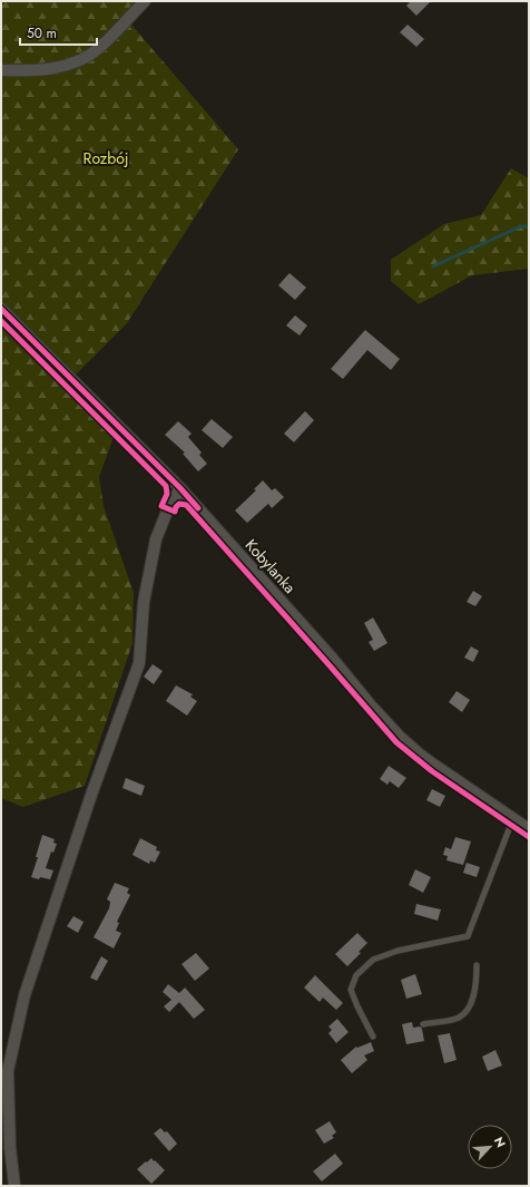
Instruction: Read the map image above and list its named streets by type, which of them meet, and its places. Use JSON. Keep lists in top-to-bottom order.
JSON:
{
  "streets": {
    "street": ["Kobylanka"]
  },
  "parks": ["Rozbój"],
  "scale_bar": "50 m",
  "north": "top right"
}
